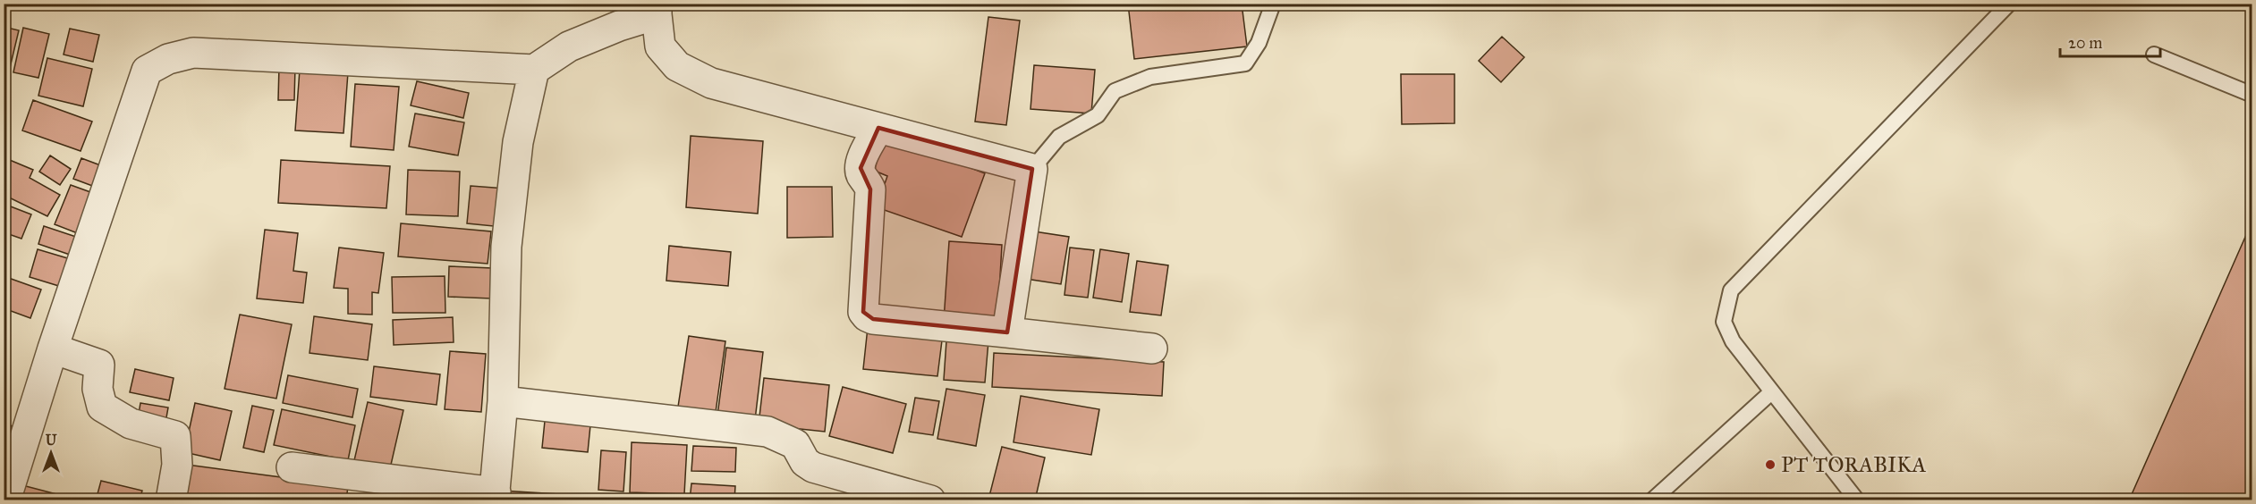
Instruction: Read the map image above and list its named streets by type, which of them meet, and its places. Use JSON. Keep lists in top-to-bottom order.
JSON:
{
  "places": ["PT TORABIKA"],
  "scale_bar": "20 m",
  "north": "top"
}
